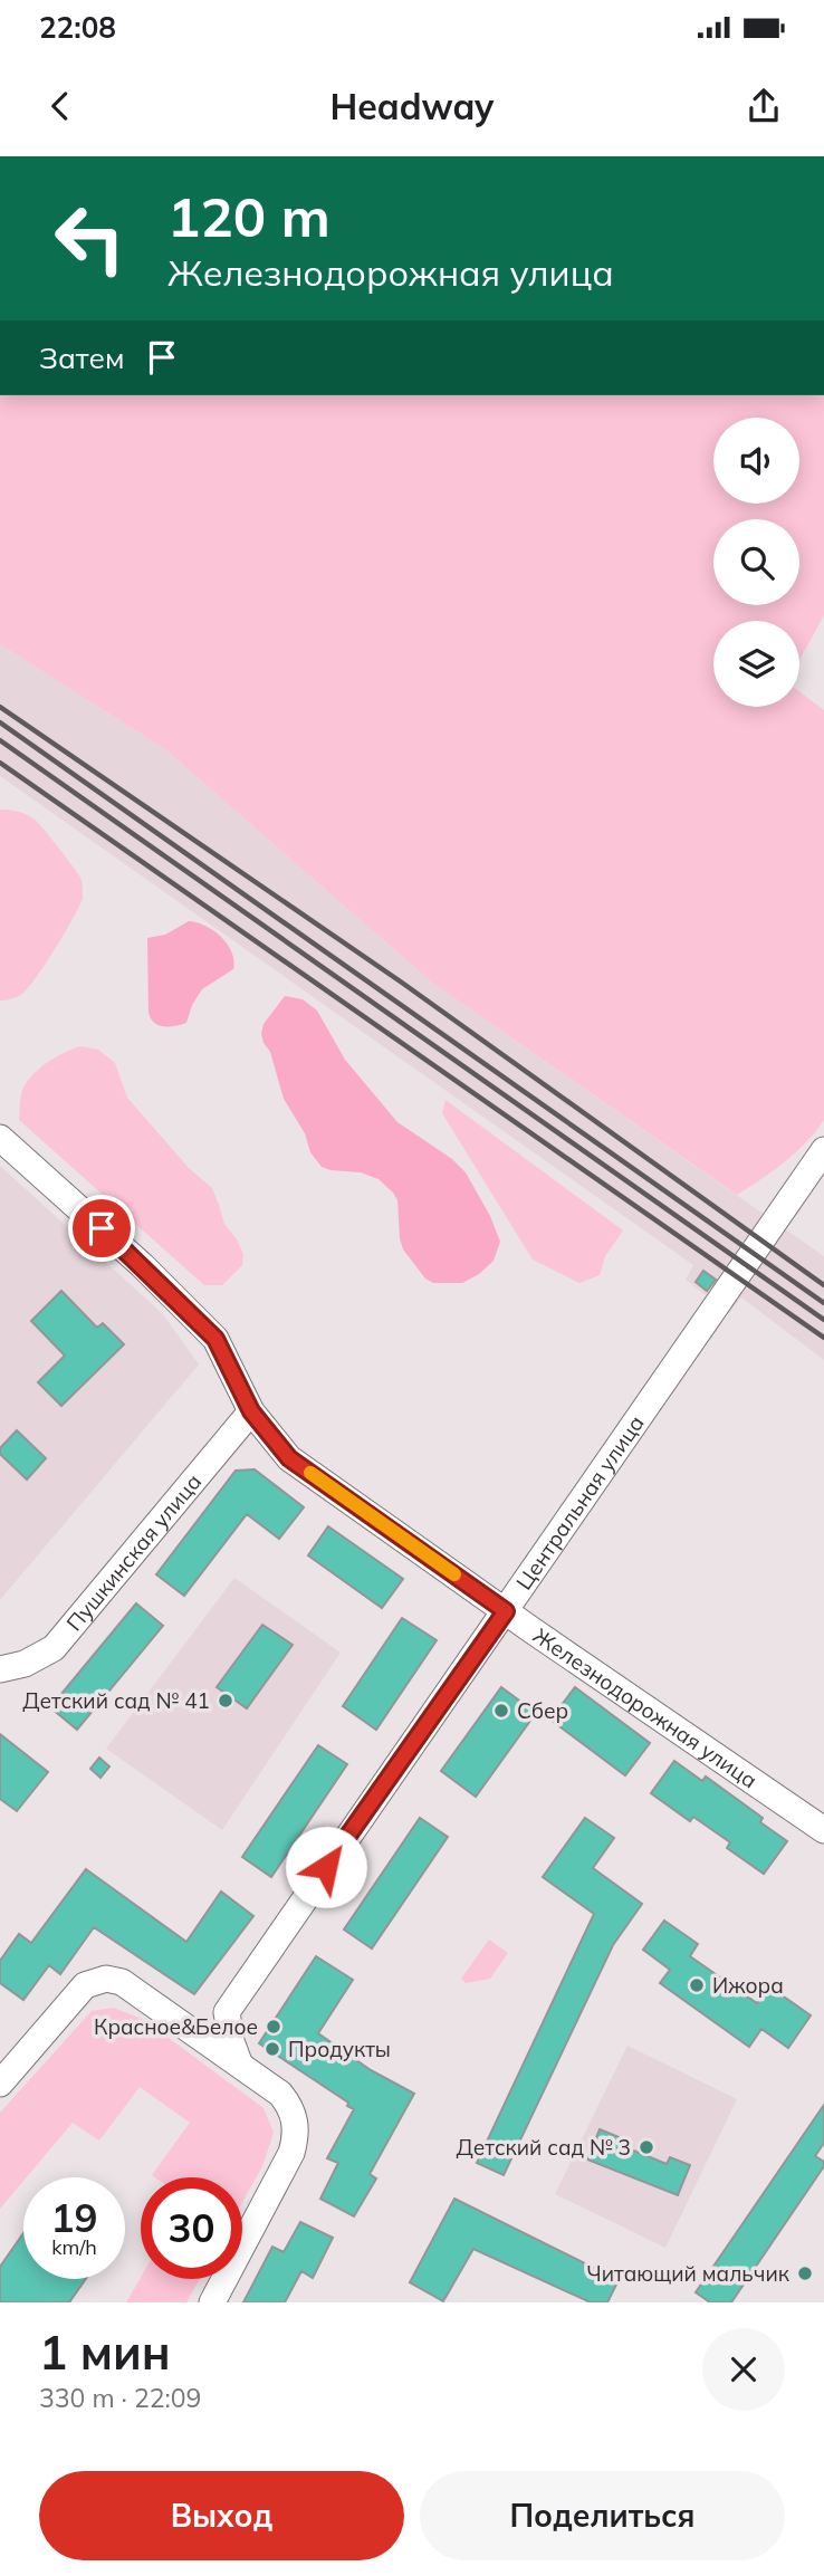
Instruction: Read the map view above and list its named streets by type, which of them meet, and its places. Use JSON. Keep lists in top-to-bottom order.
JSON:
{
  "streets": {
    "street": ["Центральная улица", "Пушкинская улица", "Железнодорожная улица"]
  },
  "crossings": [
    ["Центральная улица", "Железнодорожная улица"],
    ["Пушкинская улица", "Железнодорожная улица"]
  ],
  "places": [
    "Детский сад № 41",
    "Сбер",
    "Ижора",
    "Красное&Белое",
    "Продукты",
    "Детский сад № 3",
    "Читающий мальчик"
  ],
  "page": {
    "status": "22:08",
    "header": "Headway",
    "turn": ["120 m", "Железнодорожная улица"],
    "then": "Затем",
    "speed": "19 km/h",
    "limit": "30",
    "heading": ["1 мин", "330 m · 22:09"],
    "buttons": ["Выход", "Поделиться"]
  }
}
